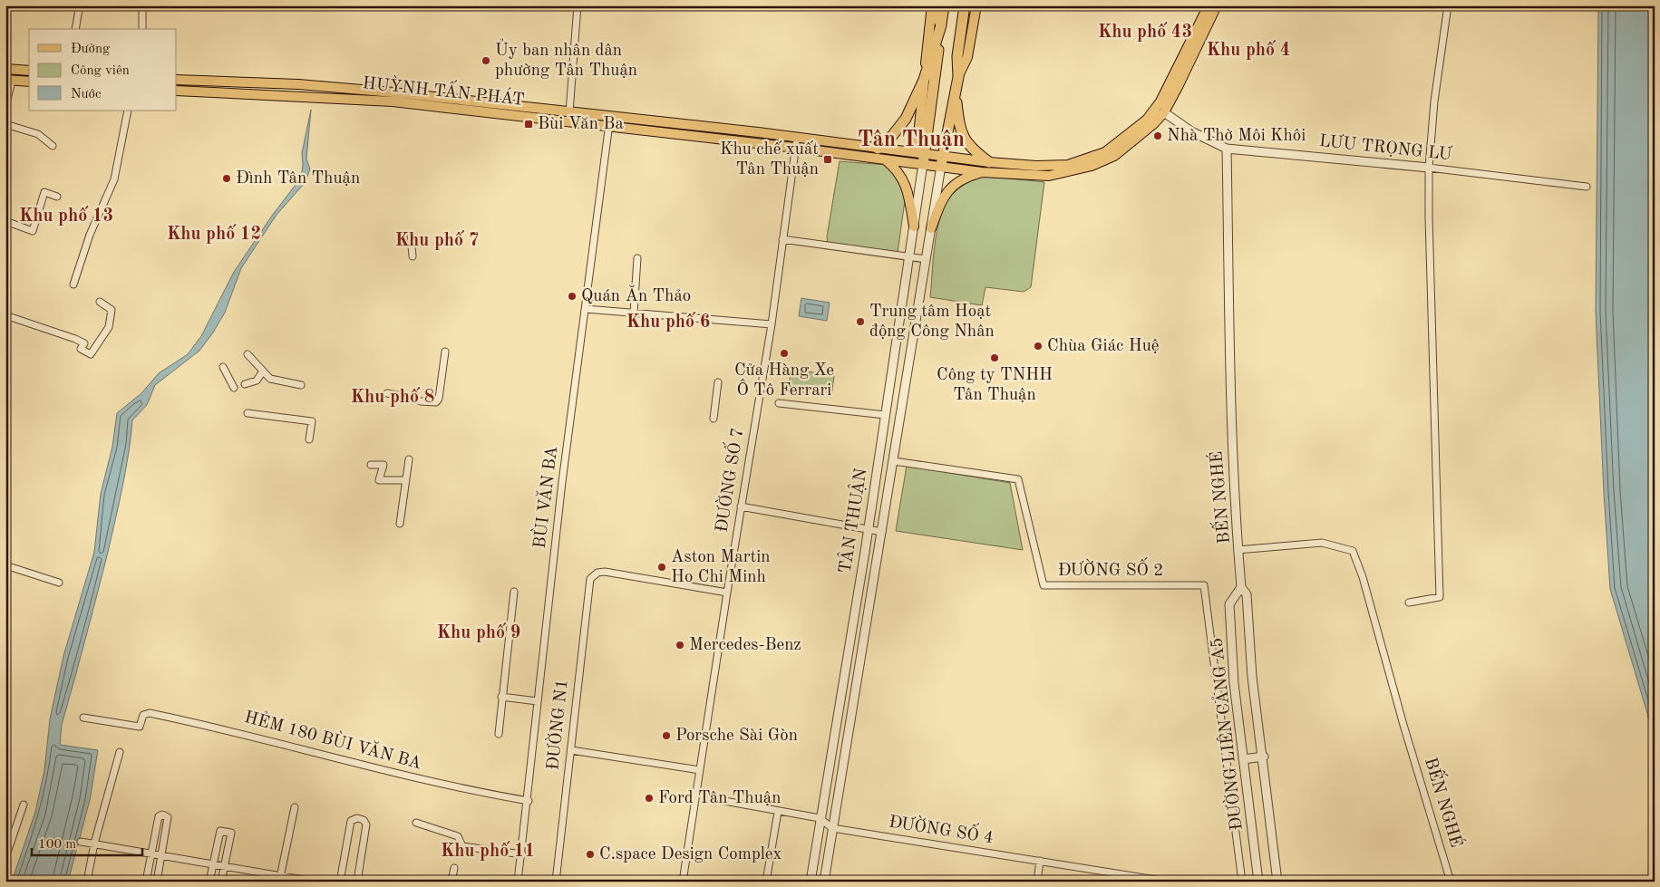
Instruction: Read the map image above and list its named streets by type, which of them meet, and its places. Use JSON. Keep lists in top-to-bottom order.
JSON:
{
  "streets": {
    "main road": ["HUỲNH TẤN PHÁT"],
    "street": [
      "LƯU TRỌNG LƯ",
      "ĐƯỜNG SỐ 7",
      "BÙI VĂN BA",
      "BẾN NGHÉ",
      "TÂN THUẬN",
      "ĐƯỜNG SỐ 2",
      "ĐƯỜNG N1",
      "ĐƯỜNG LIÊN CẢNG A5",
      "HẺM 180 BÙI VĂN BA",
      "ĐƯỜNG SỐ 4"
    ]
  },
  "crossings": [
    ["HUỲNH TẤN PHÁT", "LƯU TRỌNG LƯ"],
    ["HUỲNH TẤN PHÁT", "ĐƯỜNG SỐ 7"],
    ["HUỲNH TẤN PHÁT", "BÙI VĂN BA"],
    ["HUỲNH TẤN PHÁT", "TÂN THUẬN"],
    ["LƯU TRỌNG LƯ", "BẾN NGHÉ"],
    ["ĐƯỜNG SỐ 7", "ĐƯỜNG N1"],
    ["BÙI VĂN BA", "HẺM 180 BÙI VĂN BA"],
    ["BẾN NGHÉ", "ĐƯỜNG LIÊN CẢNG A5"],
    ["TÂN THUẬN", "ĐƯỜNG SỐ 2"],
    ["TÂN THUẬN", "ĐƯỜNG SỐ 4"]
  ],
  "districts": [
    "Khu phố 43",
    "Khu phố 4",
    "Tân Thuận",
    "Khu phố 13",
    "Khu phố 12",
    "Khu phố 7",
    "Khu phố 6",
    "Khu phố 8",
    "Khu phố 9",
    "Khu phố 11"
  ],
  "places": {
    "other": [
      "Ủy ban nhân dân phường Tân Thuận",
      "Nhà Thờ Môi Khôi",
      "Đình Tân Thuận",
      "Quán Ăn Thảo",
      "Trung tâm Hoạt động Công Nhân",
      "Chùa Giác Huệ",
      "Cửa Hàng Xe Ô Tô Ferrari",
      "Công ty TNHH Tân Thuận",
      "Aston Martin Ho Chi Minh",
      "Mercedes-Benz",
      "Porsche Sài Gòn",
      "Ford Tân Thuận",
      "C.space Design Complex"
    ],
    "transit": ["Bùi Văn Ba", "Khu chế xuất Tân Thuận"]
  },
  "legend": ["Đường", "Công viên", "Nước"],
  "scale_bar": "100 m"
}
